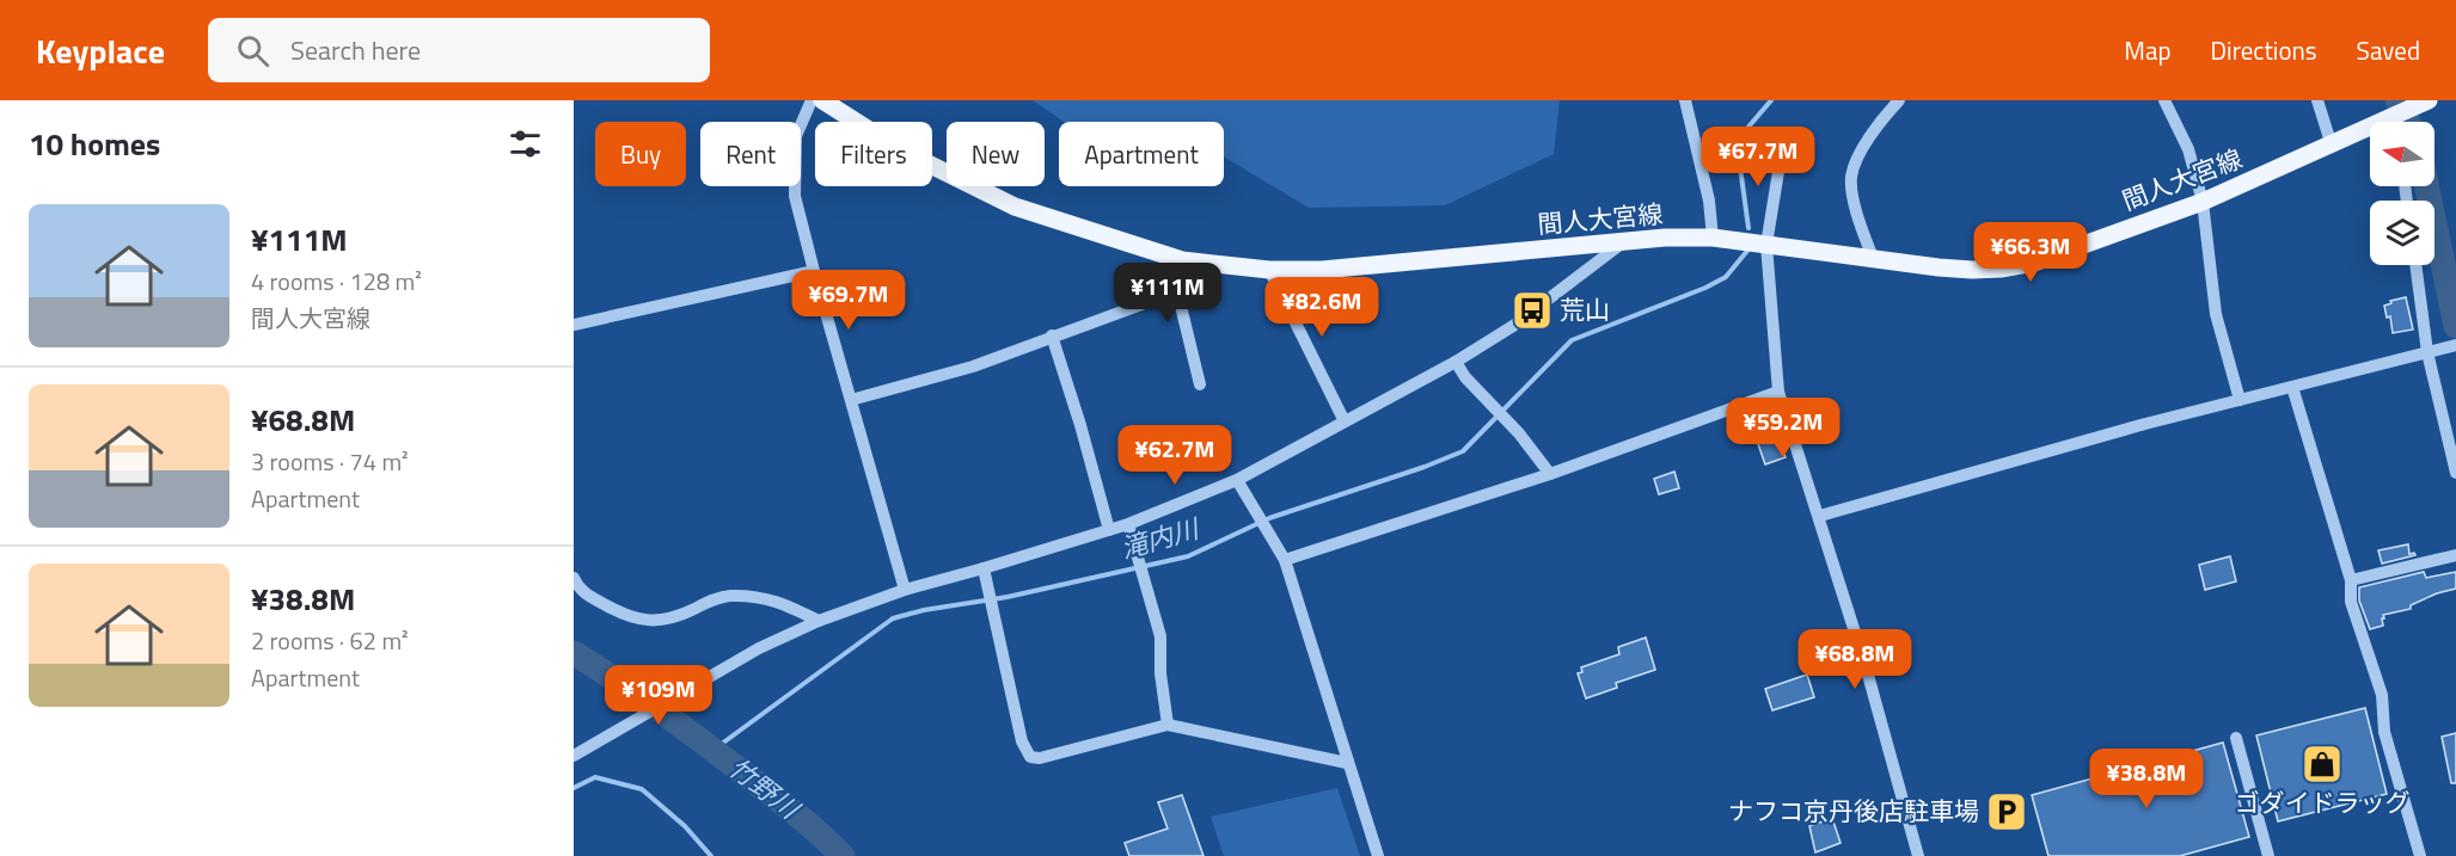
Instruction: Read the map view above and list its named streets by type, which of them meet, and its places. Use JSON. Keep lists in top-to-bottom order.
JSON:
{
  "streets": {
    "main road": ["間人大宮線"]
  },
  "water": ["滝内川", "竹野川"],
  "places": {
    "bus stop": ["荒山"],
    "shop": ["ゴダイドラッグ"],
    "parking": ["ナフコ京丹後店駐車場"]
  },
  "north": "left",
  "page": {
    "header": "Keyplace",
    "search": "Search here",
    "nav": ["Map", "Directions", "Saved"],
    "heading": "10 homes",
    "chip": [
      "Buy",
      "Rent",
      "Filters",
      "New",
      "Apartment"
    ],
    "price": [
      "¥67.7M",
      "¥66.3M",
      "¥111M",
      "¥69.7M",
      "¥82.6M",
      "¥59.2M",
      "¥62.7M",
      "¥68.8M",
      "¥109M",
      "¥38.8M"
    ],
    "list": [
      {
        "name": "¥111M",
        "note": "4 rooms · 128 m² · 間人大宮線"
      },
      {
        "name": "¥68.8M",
        "note": "3 rooms · 74 m² · Apartment"
      },
      {
        "name": "¥38.8M",
        "note": "2 rooms · 62 m² · Apartment"
      }
    ]
  }
}
